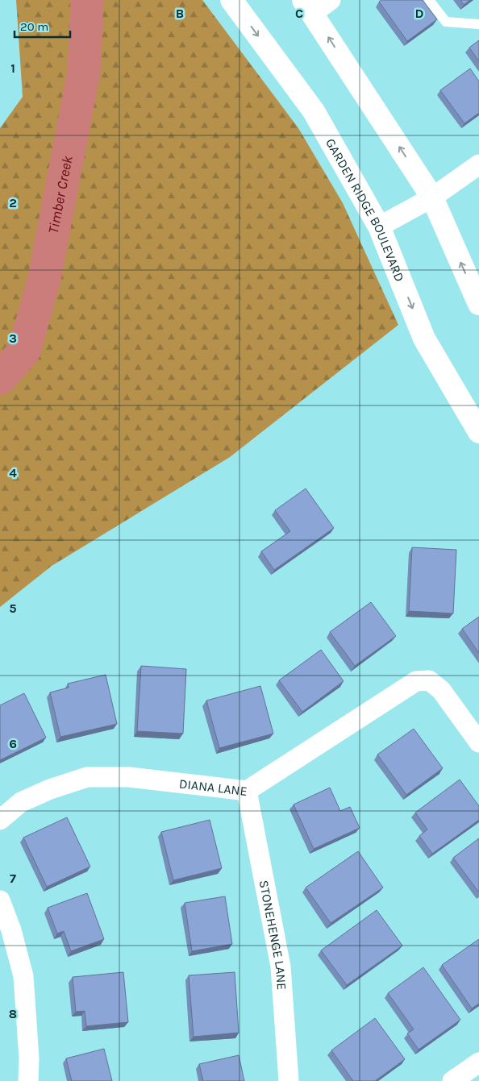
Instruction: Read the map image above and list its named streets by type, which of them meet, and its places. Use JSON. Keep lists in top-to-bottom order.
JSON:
{
  "streets": {
    "main road": ["GARDEN RIDGE BOULEVARD"],
    "street": ["DIANA LANE", "STONEHENGE LANE"]
  },
  "crossings": [
    ["DIANA LANE", "STONEHENGE LANE"]
  ],
  "water": ["Timber Creek"],
  "scale_bar": "20 m",
  "grid": {
    "columns": ["B", "C", "D"],
    "rows": [
      "1",
      "2",
      "3",
      "4",
      "5",
      "6",
      "7",
      "8"
    ]
  }
}
